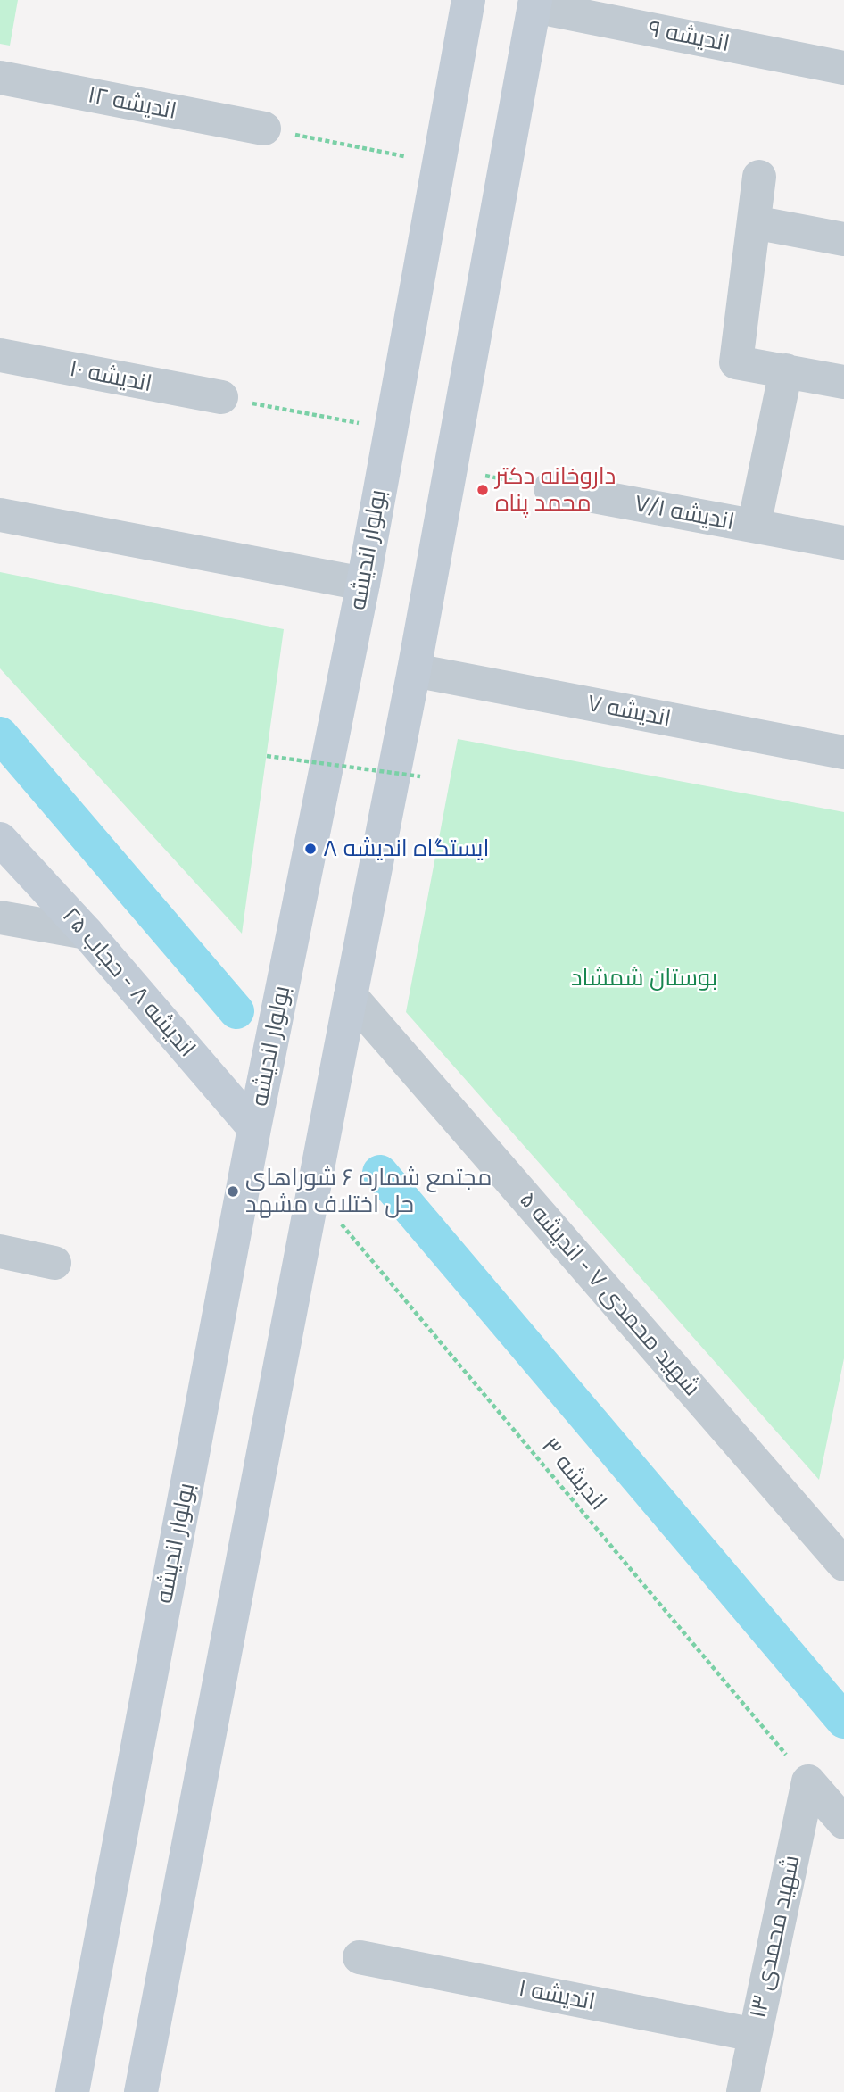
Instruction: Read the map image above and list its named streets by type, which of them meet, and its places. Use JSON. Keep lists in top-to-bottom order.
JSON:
{
  "streets": {
    "main road": ["بولوار اندیشه", "اندیشه ۸ - حجاب ۲۵"],
    "street": [
      "اندیشه ۹",
      "اندیشه ۱۲",
      "اندیشه ۱۰",
      "اندیشه ۷/۱",
      "اندیشه ۷",
      "شهید محمدی ۷ - اندیشه ۵",
      "شهید محمدی ۱۳",
      "اندیشه ۱"
    ],
    "path": ["اندیشه ۳"]
  },
  "crossings": [
    ["بولوار اندیشه", "اندیشه ۸ - حجاب ۲۵"],
    ["اندیشه ۳", "شهید محمدی ۱۳"],
    ["شهید محمدی ۱۳", "اندیشه ۱"]
  ],
  "parks": ["بوستان شمشاد"],
  "places": ["داروخانه دکتر محمد پناه", "ایستگاه اندیشه ۸", "مجتمع شماره ۶ شوراهای حل اختلاف مشهد"]
}
